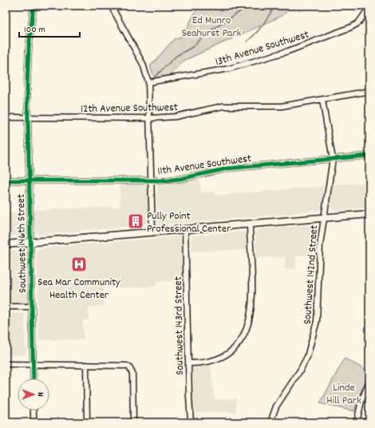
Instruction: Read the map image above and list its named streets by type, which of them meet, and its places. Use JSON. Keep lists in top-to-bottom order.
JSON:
{
  "streets": {
    "street": [
      "13th Avenue Southwest",
      "12th Avenue Southwest",
      "11th Avenue Southwest",
      "Southwest 146th Street",
      "Southwest 142nd Street",
      "Southwest 143rd Street"
    ]
  },
  "crossings": [
    ["12th Avenue Southwest", "Southwest 146th Street"],
    ["12th Avenue Southwest", "Southwest 142nd Street"],
    ["11th Avenue Southwest", "Southwest 146th Street"],
    ["11th Avenue Southwest", "Southwest 142nd Street"]
  ],
  "parks": ["Ed Munro Seahurst Park", "Linde Hill Park"],
  "places": {
    "building": ["Pully Point Professional Center"],
    "hospital": ["Sea Mar Community Health Center"]
  },
  "scale_bar": "100 m",
  "north": "right"
}
